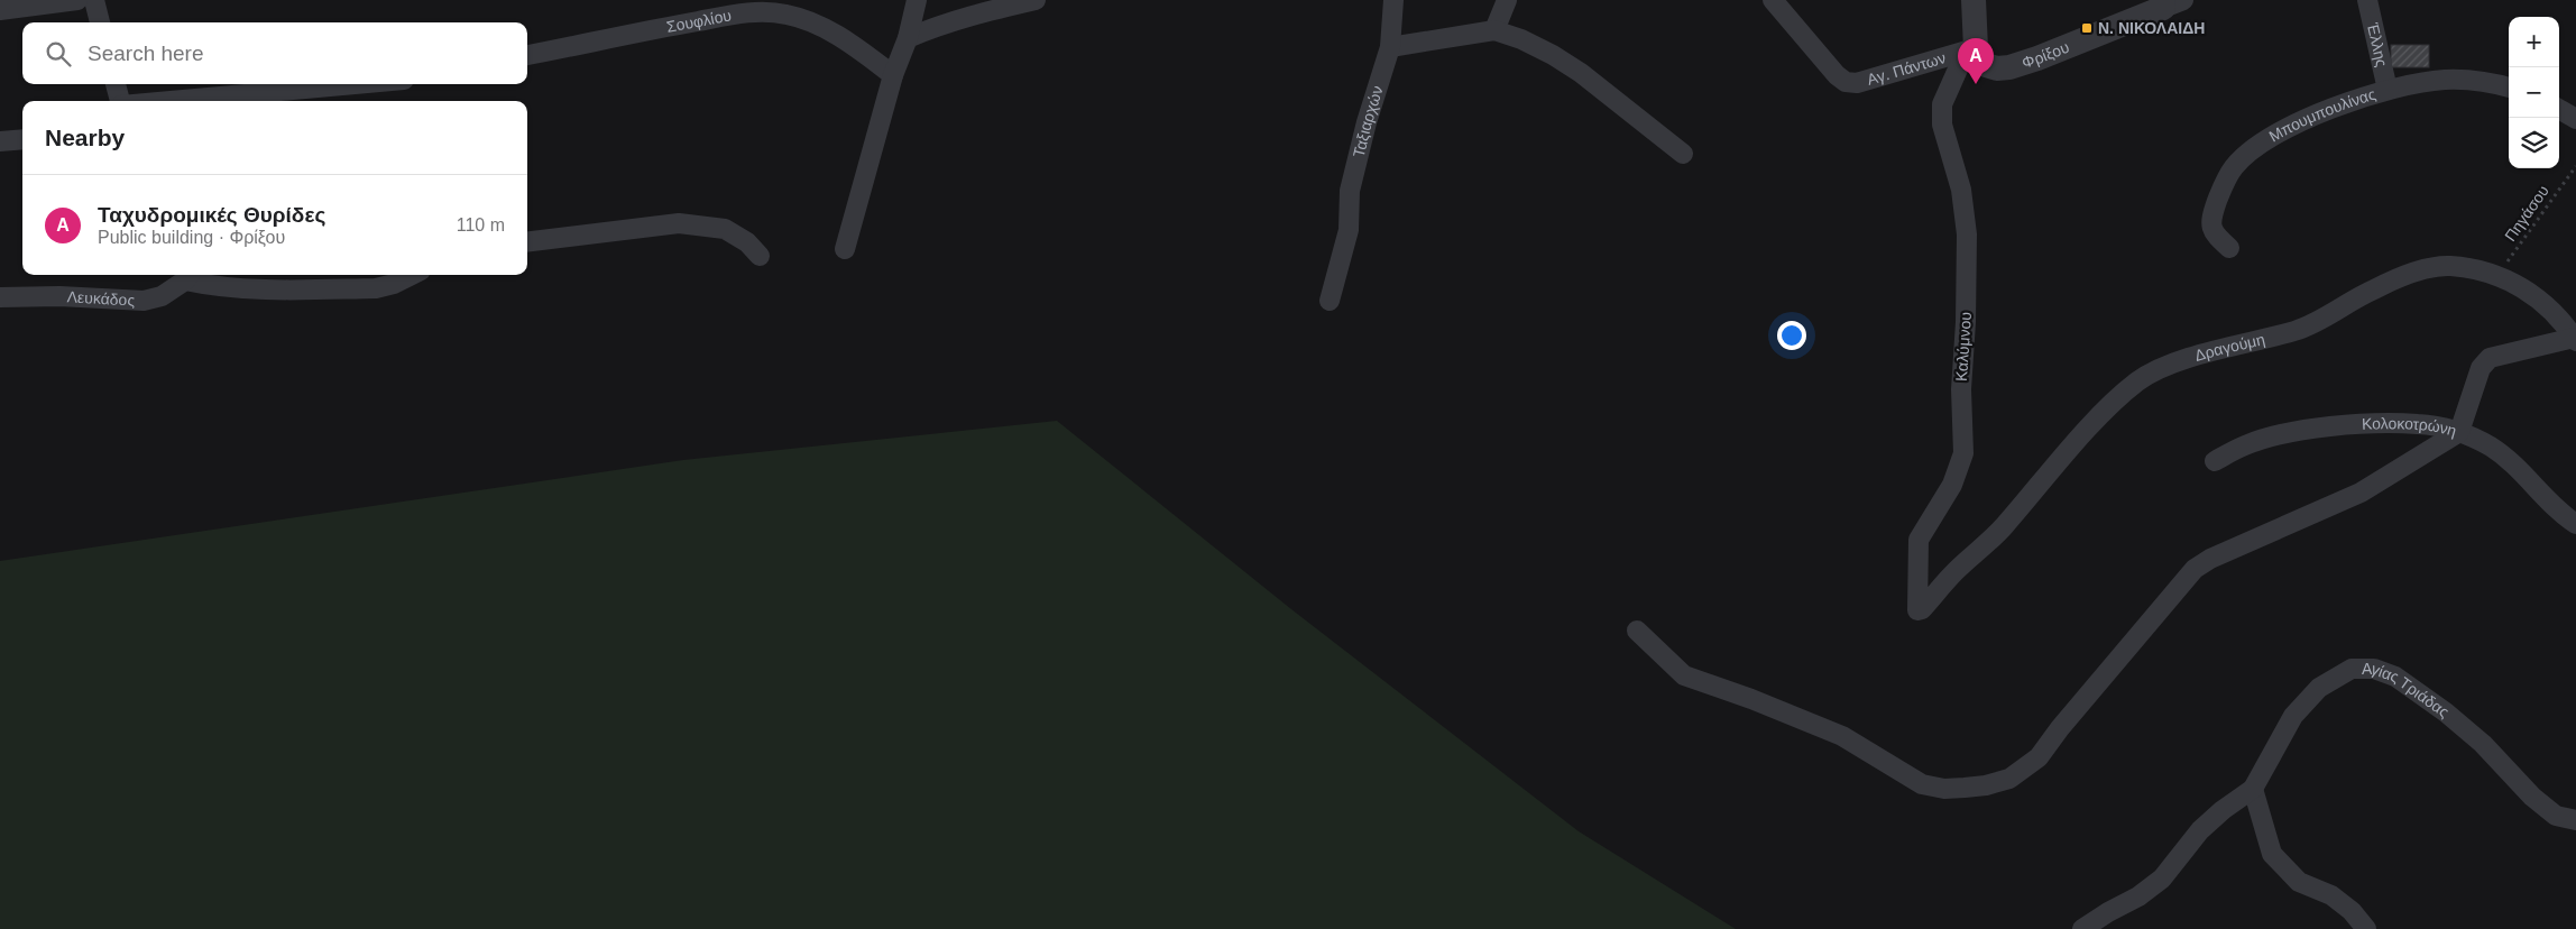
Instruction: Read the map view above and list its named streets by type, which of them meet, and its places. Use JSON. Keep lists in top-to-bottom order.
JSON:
{
  "streets": {
    "street": [
      "Σουφλίου",
      "Έλλης",
      "Φρίξου",
      "Αγ. Πάντων",
      "Μπουμπουλίνας",
      "Ταξιαρχών",
      "Λευκάδος",
      "Καλύμνου",
      "Δραγούμη",
      "Κολοκοτρώνη",
      "Αγίας Τριάδας"
    ],
    "path": ["Πηγάσου"]
  },
  "crossings": [
    ["Έλλης", "Μπουμπουλίνας"],
    ["Φρίξου", "Αγ. Πάντων"],
    ["Φρίξου", "Καλύμνου"],
    ["Αγ. Πάντων", "Καλύμνου"],
    ["Πηγάσου", "Δραγούμη"],
    ["Καλύμνου", "Δραγούμη"]
  ],
  "places": {
    "transit": ["Ν. ΝΙΚΟΛΑΙΔΗ"]
  },
  "page": {
    "map_buttons": ["+", "−"],
    "search": "Search here",
    "pins": "A",
    "heading": "Nearby",
    "list": [
      {
        "mark": "A",
        "name": "Ταχυδρομικές Θυρίδες",
        "note": "Public building · Φρίξου",
        "value": "110 m"
      }
    ]
  }
}
